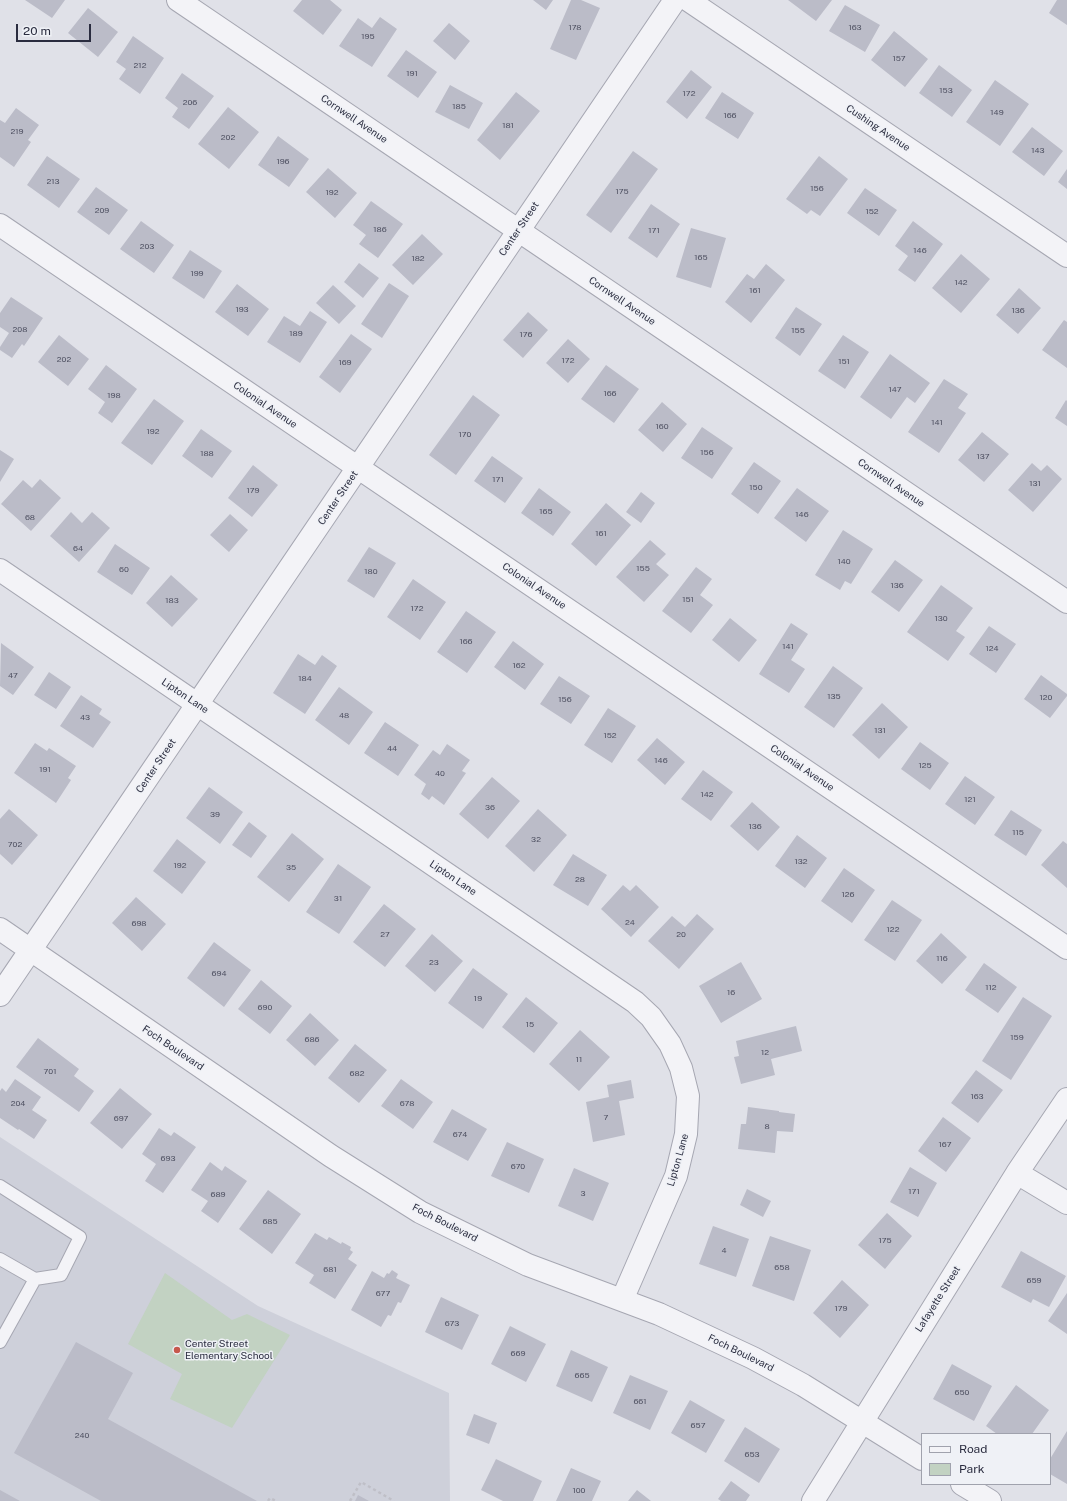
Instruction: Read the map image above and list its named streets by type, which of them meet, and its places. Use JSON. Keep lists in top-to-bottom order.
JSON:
{
  "streets": {
    "street": [
      "Cornwell Avenue",
      "Cushing Avenue",
      "Center Street",
      "Colonial Avenue",
      "Lipton Lane",
      "Foch Boulevard",
      "Lafayette Street"
    ]
  },
  "crossings": [
    ["Cornwell Avenue", "Center Street"],
    ["Center Street", "Colonial Avenue"],
    ["Center Street", "Lipton Lane"],
    ["Center Street", "Foch Boulevard"],
    ["Lipton Lane", "Foch Boulevard"],
    ["Foch Boulevard", "Lafayette Street"]
  ],
  "places": ["Center Street Elementary School"],
  "house_numbers": [
    "178",
    "163",
    "195",
    "157",
    "212",
    "191",
    "153",
    "172",
    "206",
    "185",
    "149",
    "166",
    "181",
    "219",
    "202",
    "143",
    "196",
    "213",
    "156",
    "175",
    "192",
    "209",
    "152",
    "186",
    "171",
    "203",
    "146",
    "165",
    "182",
    "199",
    "142",
    "161",
    "193",
    "136",
    "208",
    "155",
    "189",
    "176",
    "202",
    "172",
    "151",
    "169",
    "147",
    "166",
    "198",
    "141",
    "160",
    "192",
    "170",
    "156",
    "188",
    "137",
    "171",
    "131",
    "150",
    "179",
    "165",
    "146",
    "68",
    "161",
    "64",
    "140",
    "155",
    "60",
    "180",
    "136",
    "151",
    "183",
    "172",
    "130",
    "166",
    "141",
    "124",
    "162",
    "47",
    "184",
    "135",
    "120",
    "156",
    "48",
    "43",
    "131",
    "152",
    "44",
    "146",
    "125",
    "191",
    "40",
    "142",
    "121",
    "36",
    "39",
    "136",
    "115",
    "32",
    "702",
    "132",
    "192",
    "35",
    "28",
    "126",
    "31",
    "24",
    "698",
    "122",
    "27",
    "20",
    "116",
    "23",
    "694",
    "112",
    "16",
    "19",
    "690",
    "15",
    "159",
    "686",
    "12",
    "11",
    "701",
    "682",
    "163",
    "204",
    "678",
    "7",
    "697",
    "8",
    "674",
    "167",
    "693",
    "670",
    "171",
    "3",
    "689",
    "685",
    "175",
    "4",
    "658",
    "681",
    "659",
    "677",
    "179",
    "673",
    "669",
    "665",
    "650",
    "661",
    "657",
    "240",
    "653",
    "100"
  ],
  "legend": ["Road", "Park"],
  "scale_bar": "20 m"
}
